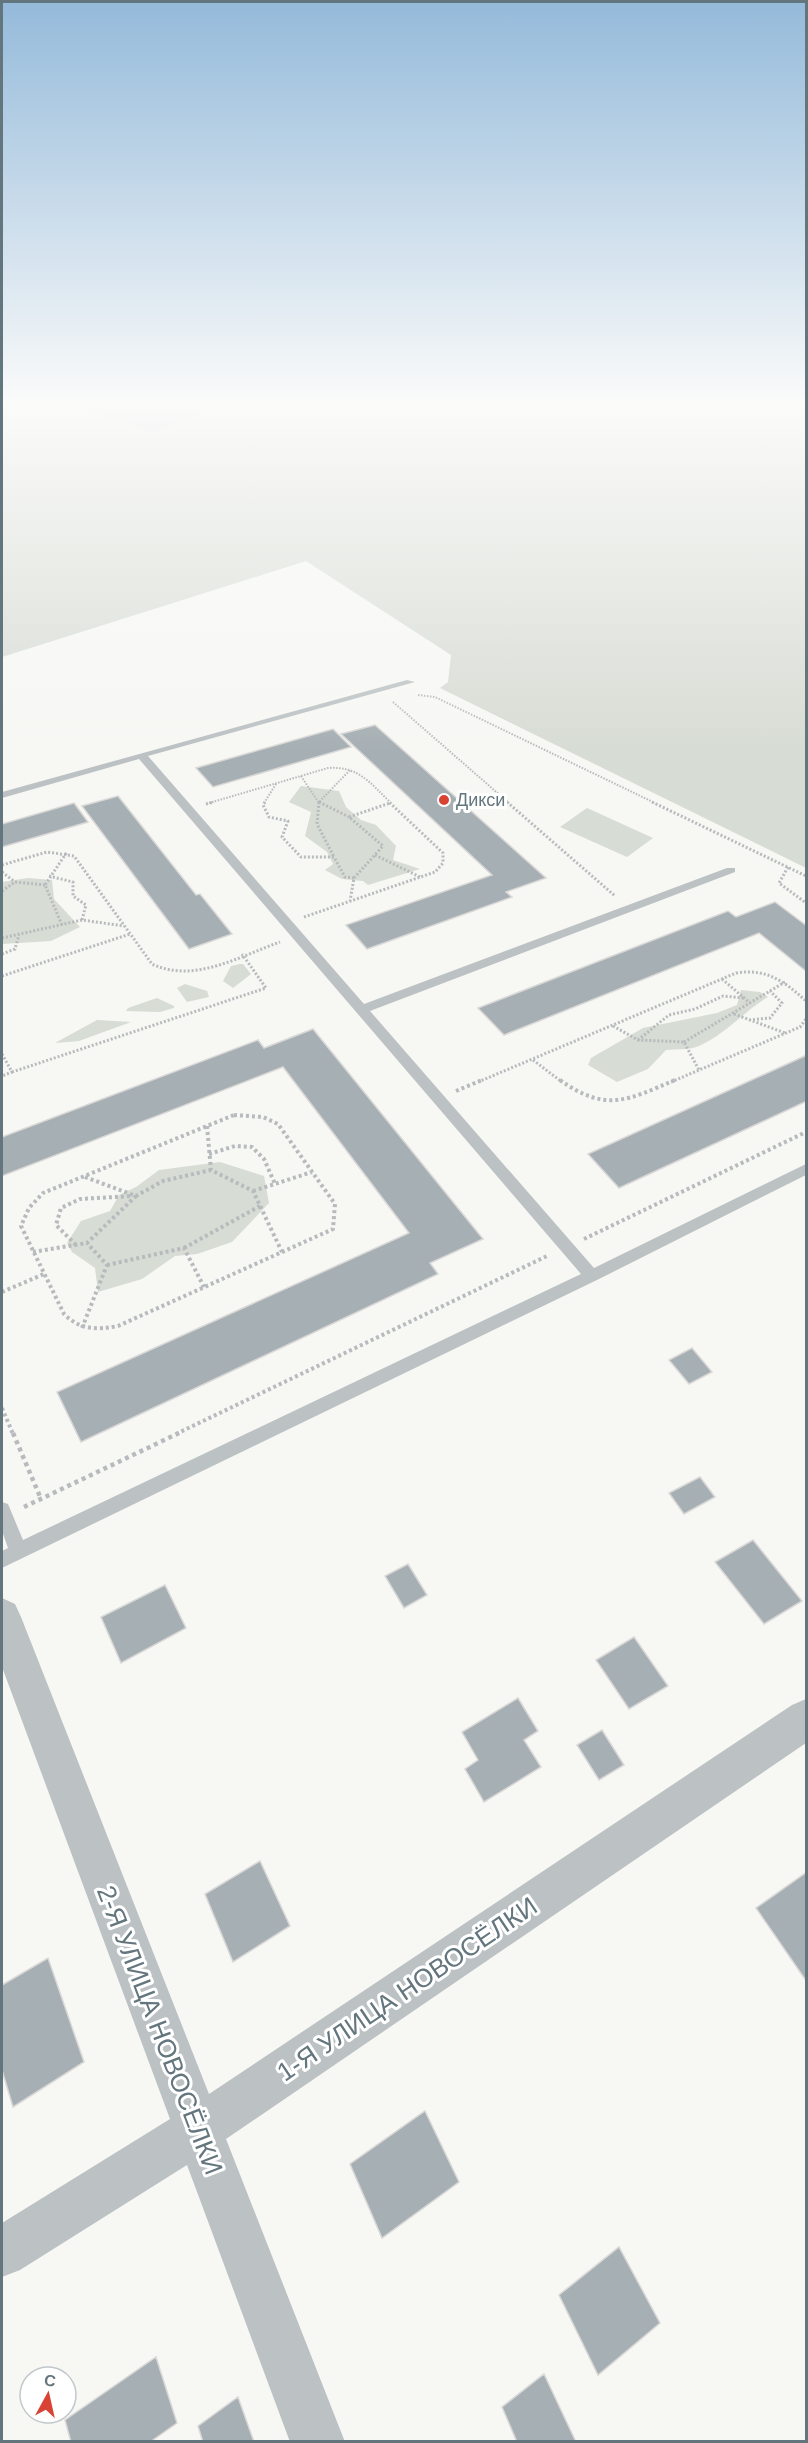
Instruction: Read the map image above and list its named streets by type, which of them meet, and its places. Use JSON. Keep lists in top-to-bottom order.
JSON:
{
  "streets": {
    "street": ["1-Я УЛИЦА НОВОСЁЛКИ", "2-Я УЛИЦА НОВОСЁЛКИ"]
  },
  "crossings": [
    ["1-Я УЛИЦА НОВОСЁЛКИ", "2-Я УЛИЦА НОВОСЁЛКИ"]
  ],
  "places": ["Дикси"],
  "north": "top"
}
